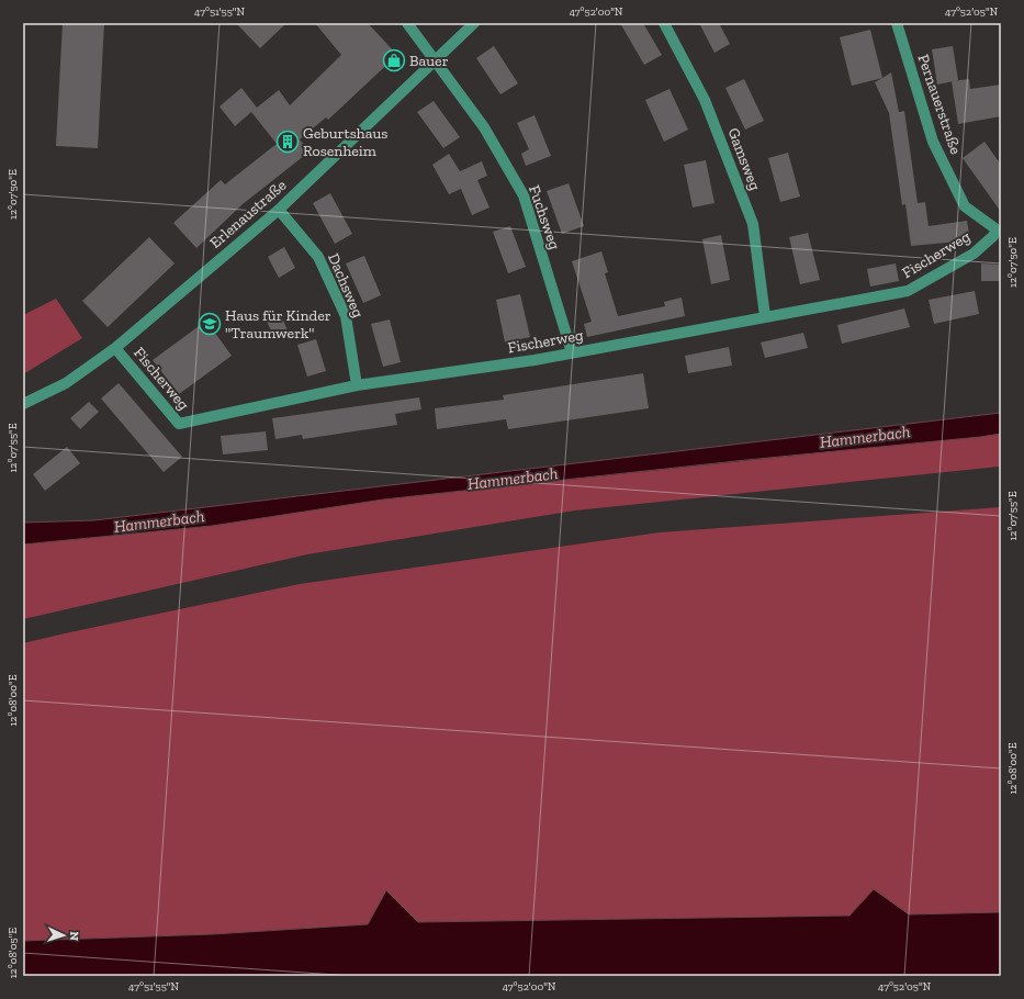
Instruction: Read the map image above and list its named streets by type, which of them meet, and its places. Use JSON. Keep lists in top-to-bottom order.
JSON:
{
  "streets": {
    "street": [
      "Pernauerstraße",
      "Gamsweg",
      "Erlenaustraße",
      "Fuchsweg",
      "Fischerweg",
      "Dachsweg"
    ]
  },
  "crossings": [
    ["Pernauerstraße", "Fischerweg"],
    ["Gamsweg", "Fischerweg"],
    ["Erlenaustraße", "Fuchsweg"],
    ["Erlenaustraße", "Fischerweg"],
    ["Erlenaustraße", "Dachsweg"],
    ["Fuchsweg", "Fischerweg"],
    ["Fischerweg", "Dachsweg"]
  ],
  "water": ["Hammerbach"],
  "places": {
    "shop": ["Bauer"],
    "building": ["Geburtshaus Rosenheim"],
    "school or university": ["Haus für Kinder \"Traumwerk\""]
  },
  "north": "right",
  "coordinates": [
    "47°51'55\"N",
    "47°52'00\"N",
    "47°52'05\"N",
    "12°07'50\"E",
    "12°07'55\"E",
    "12°08'00\"E",
    "12°08'05\"E"
  ]
}
